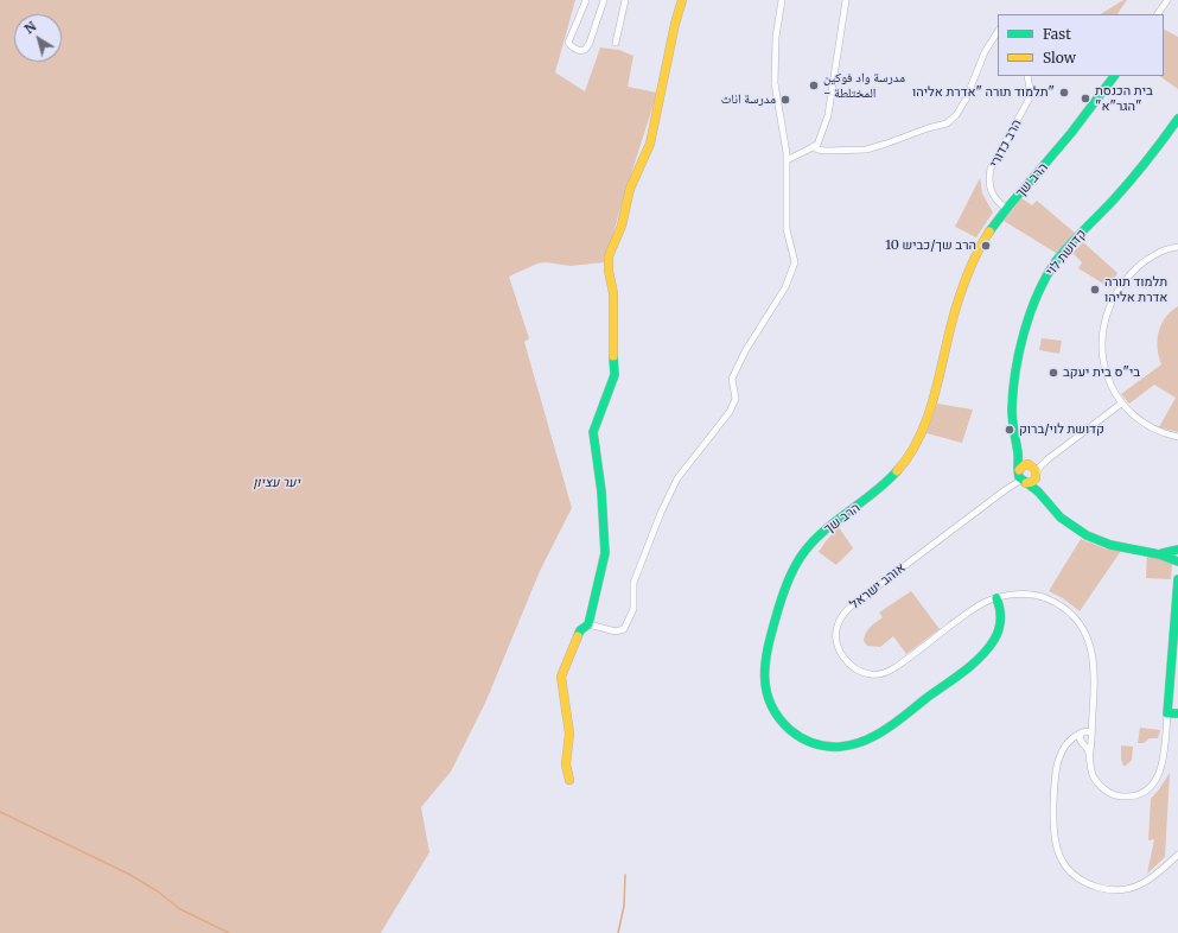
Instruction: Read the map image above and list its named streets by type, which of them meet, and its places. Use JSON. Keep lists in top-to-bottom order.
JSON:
{
  "streets": {
    "street": [
      "הרב כדורי",
      "הרב שך",
      "קדושת לוי",
      "אוהב ישראל"
    ]
  },
  "crossings": [
    ["הרב כדורי", "הרב שך"],
    ["הרב שך", "אוהב ישראל"],
    ["קדושת לוי", "אוהב ישראל"]
  ],
  "parks": ["יער עציון"],
  "places": [
    "مدرسة واد فوكين - المختلطة",
    "תלמוד תורה \"אדרת אליהו\"",
    "בית הכנסת \"הגר\"א\"",
    "مدرسة اناث",
    "הרב שך/כביש 10",
    "תלמוד תורה אדרת אליהו",
    "בי\"ס בית יעקב",
    "קדושת לוי/ברוק"
  ],
  "legend": ["Fast", "Slow"],
  "north": "top left"
}
